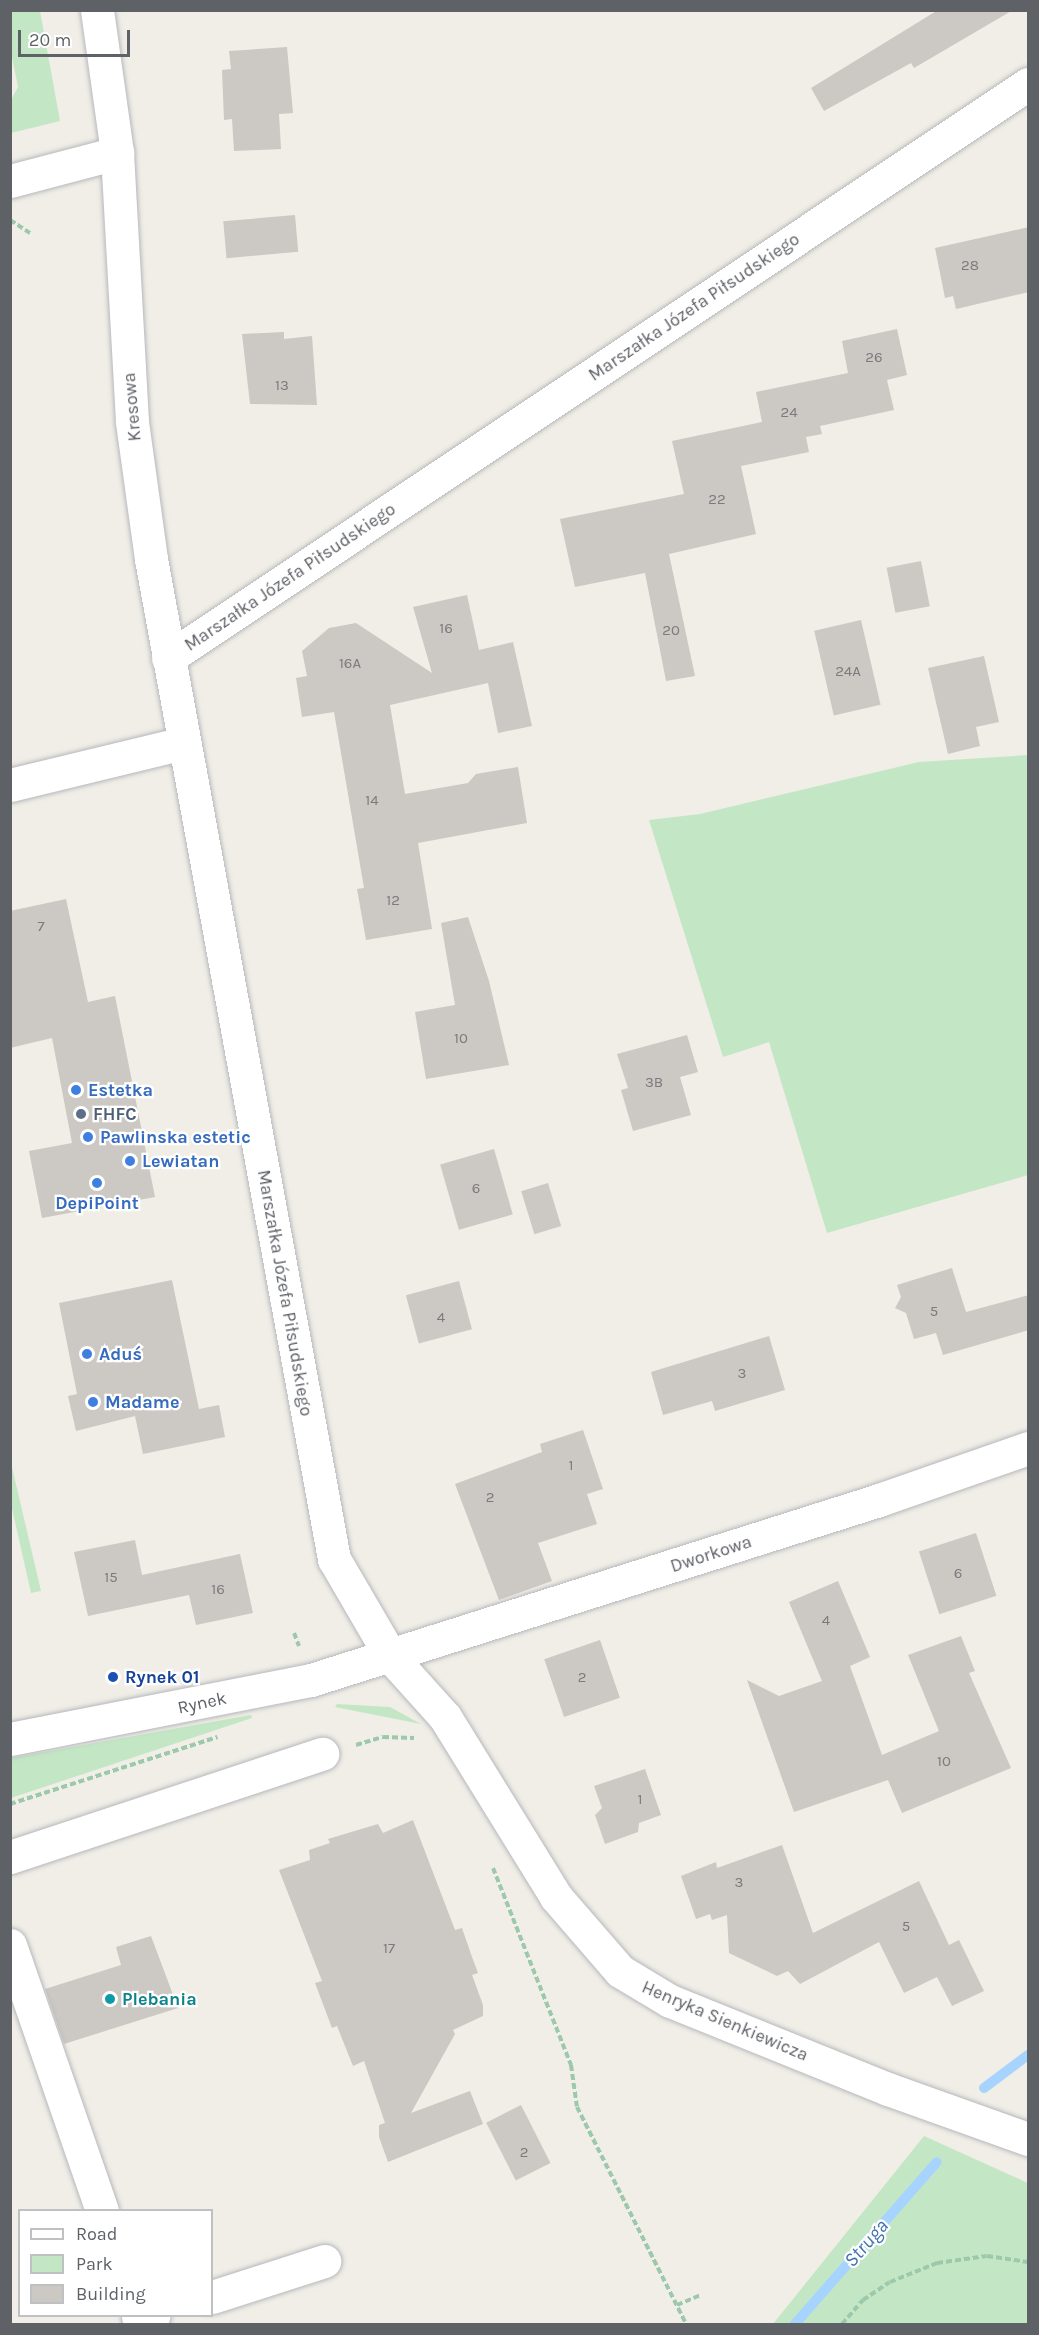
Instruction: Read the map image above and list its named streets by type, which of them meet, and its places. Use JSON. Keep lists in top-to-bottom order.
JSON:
{
  "streets": {
    "street": [
      "Marszałka Józefa Piłsudskiego",
      "Kresowa",
      "Dworkowa",
      "Rynek",
      "Henryka Sienkiewicza"
    ]
  },
  "crossings": [
    ["Marszałka Józefa Piłsudskiego", "Kresowa"],
    ["Marszałka Józefa Piłsudskiego", "Dworkowa"],
    ["Marszałka Józefa Piłsudskiego", "Rynek"],
    ["Marszałka Józefa Piłsudskiego", "Henryka Sienkiewicza"],
    ["Dworkowa", "Rynek"],
    ["Dworkowa", "Henryka Sienkiewicza"],
    ["Rynek", "Henryka Sienkiewicza"]
  ],
  "water": ["Struga"],
  "places": [
    "Estetka",
    "FHFC",
    "Pawlinska estetic",
    "Lewiatan",
    "DepiPoint",
    "Aduś",
    "Madame",
    "Rynek 01",
    "Plebania"
  ],
  "house_numbers": [
    "28",
    "26",
    "13",
    "24",
    "22",
    "16",
    "20",
    "16A",
    "24A",
    "14",
    "12",
    "7",
    "10",
    "3B",
    "6",
    "5",
    "4",
    "3",
    "1",
    "2",
    "6",
    "15",
    "16",
    "4",
    "2",
    "10",
    "1",
    "3",
    "5",
    "17",
    "2"
  ],
  "legend": ["Road", "Park", "Building"],
  "scale_bar": "20 m"
}
